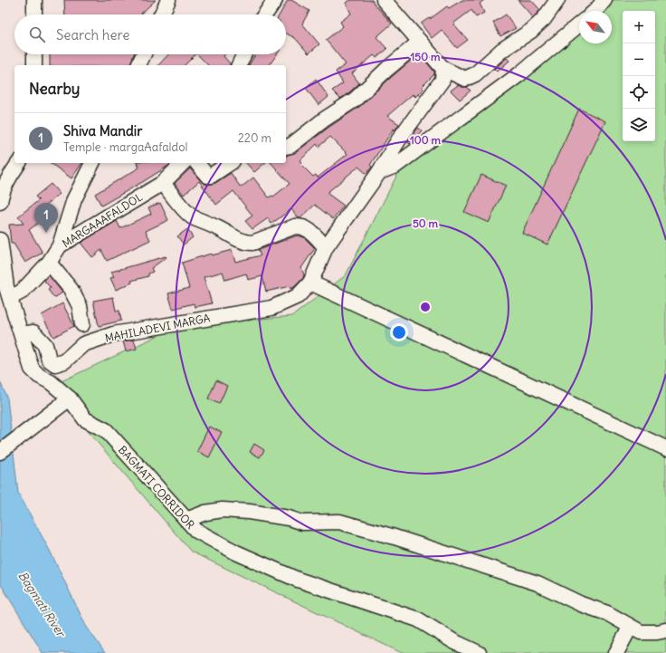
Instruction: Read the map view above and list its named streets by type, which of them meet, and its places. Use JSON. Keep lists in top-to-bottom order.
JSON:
{
  "streets": {
    "street": ["MARGAAAFALDOL", "MAHILADEVI MARGA", "BAGMATI CORRIDOR"]
  },
  "crossings": [
    ["MARGAAAFALDOL", "BAGMATI CORRIDOR"],
    ["MAHILADEVI MARGA", "BAGMATI CORRIDOR"]
  ],
  "water": ["Bagmati River"],
  "north": "top left",
  "page": {
    "map_buttons": ["+", "−"],
    "search": "Search here",
    "heading": "Nearby",
    "list": [
      {
        "mark": "1",
        "name": "Shiva Mandir",
        "note": "Temple · margaAafaldol",
        "value": "220 m"
      }
    ],
    "pins": "1"
  },
  "rings": ["150 m", "100 m", "50 m"]
}
